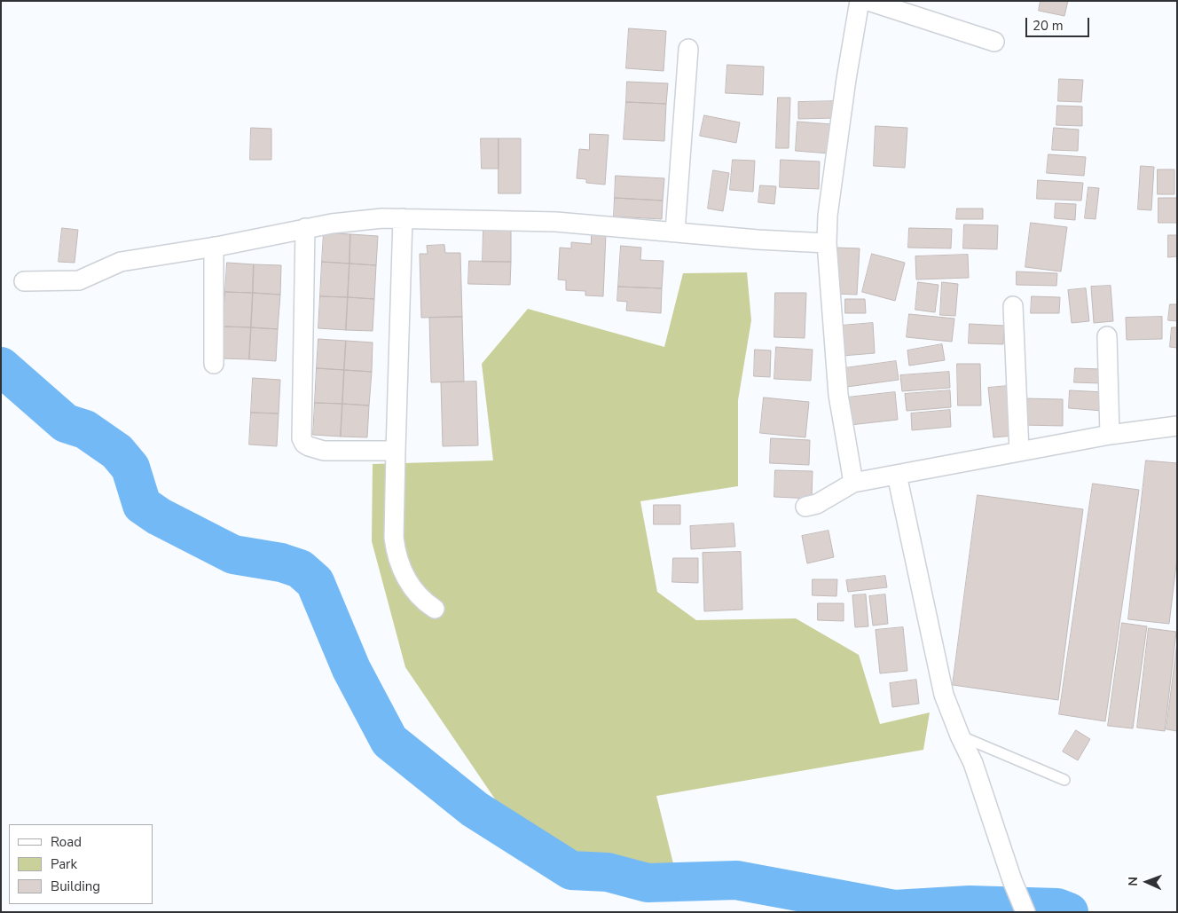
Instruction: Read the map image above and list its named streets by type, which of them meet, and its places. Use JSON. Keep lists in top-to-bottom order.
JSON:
{
  "legend": ["Road", "Park", "Building"],
  "scale_bar": "20 m",
  "north": "left"
}
